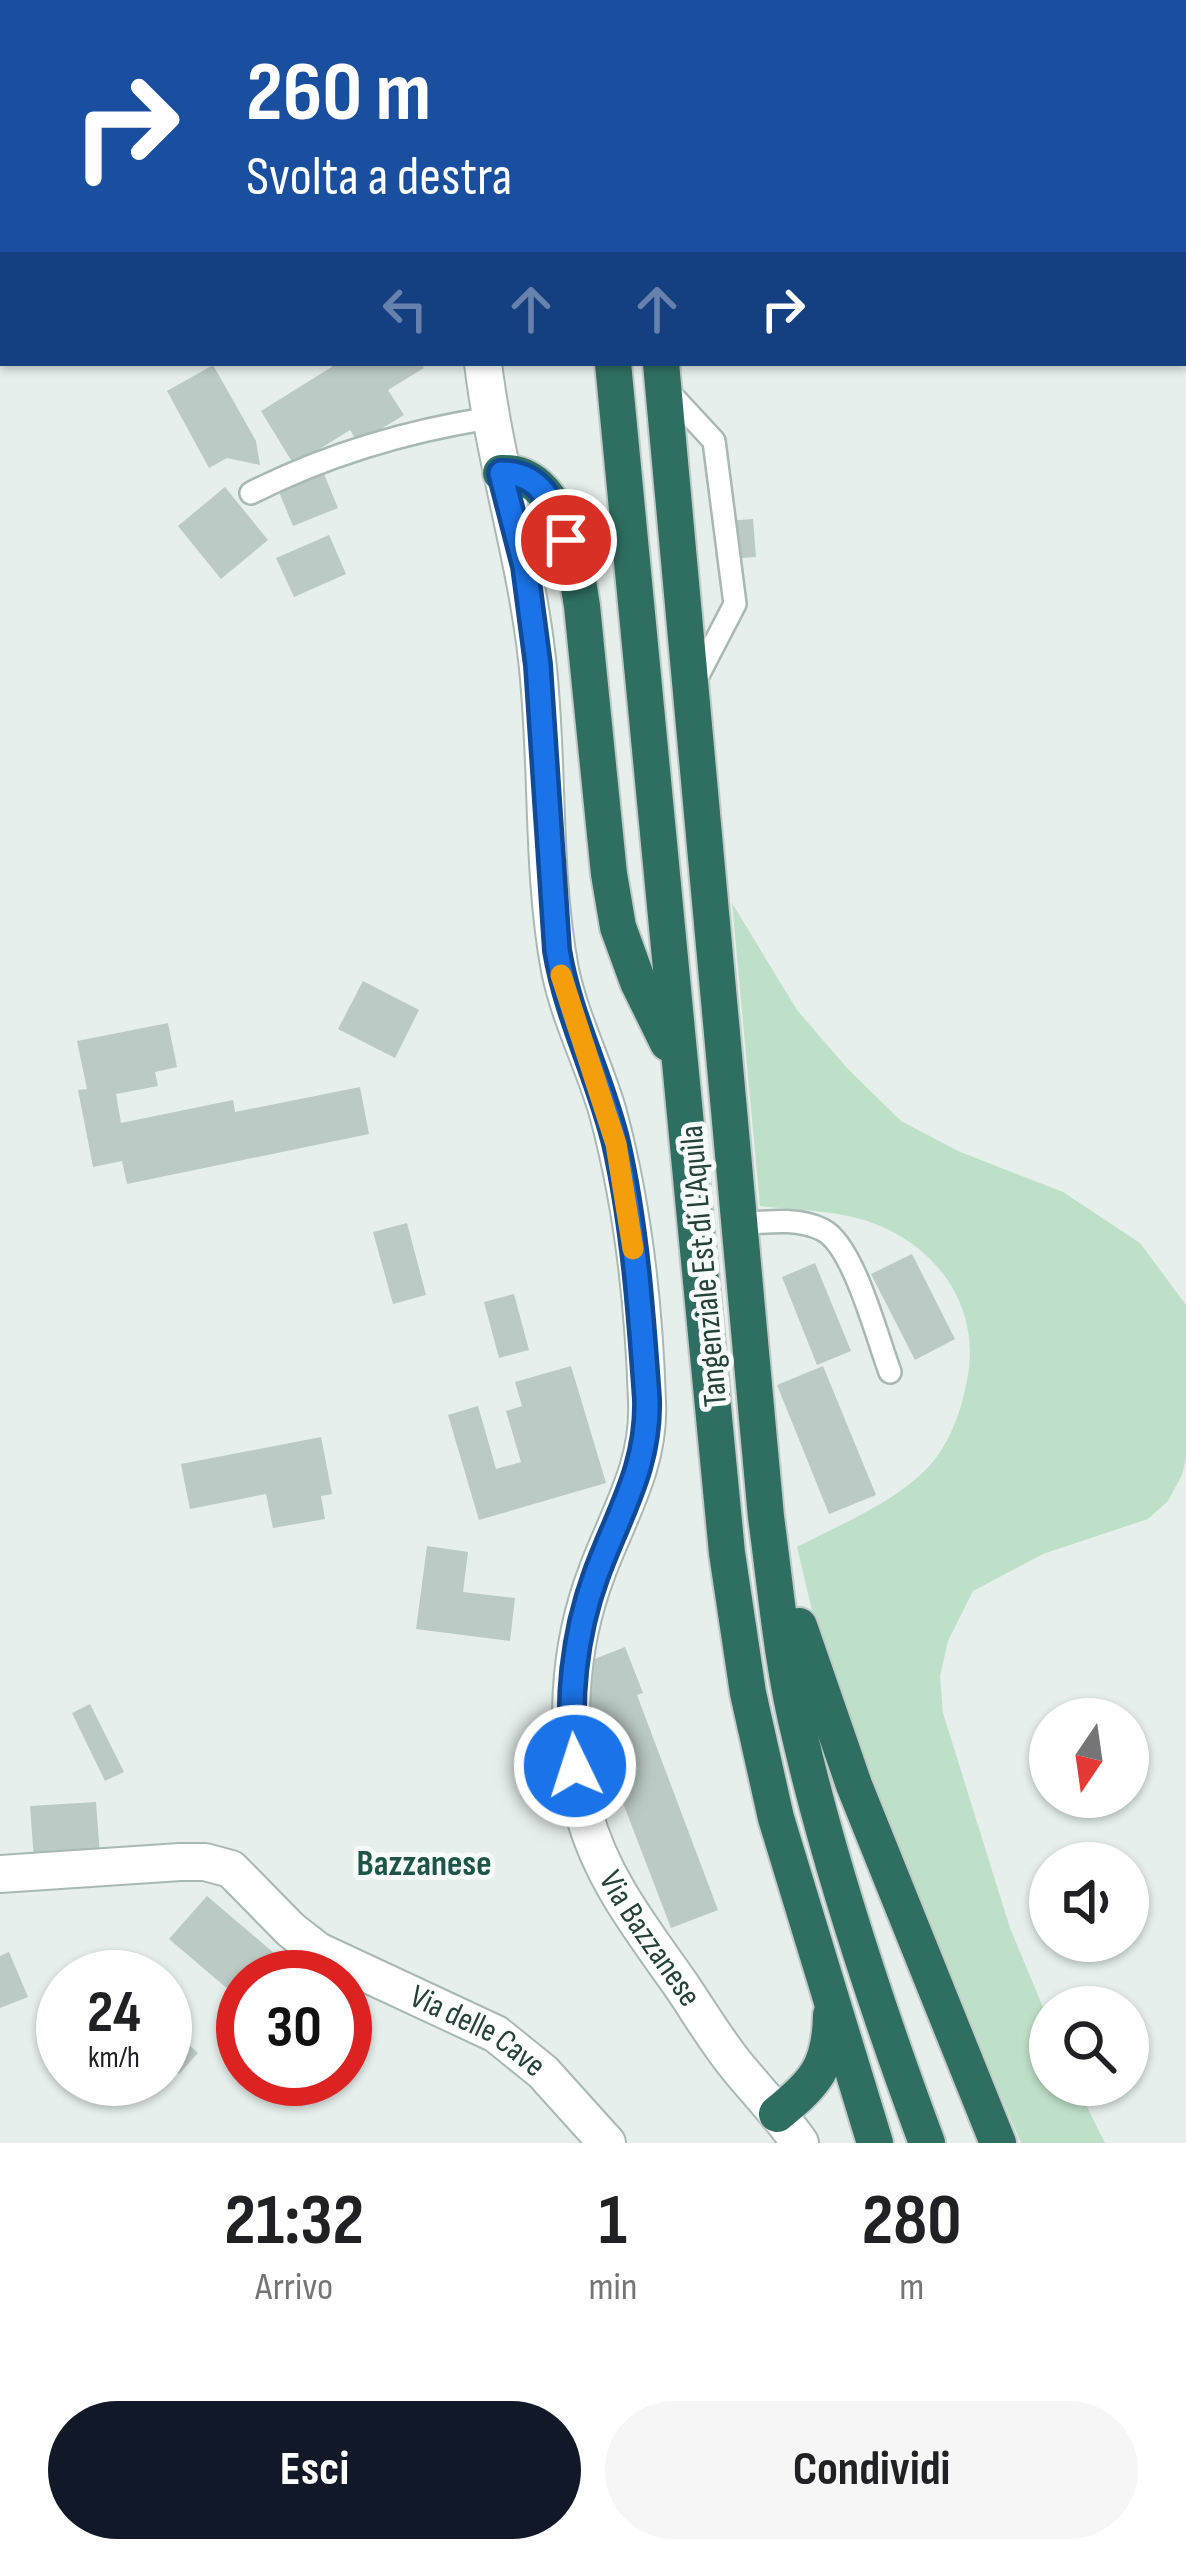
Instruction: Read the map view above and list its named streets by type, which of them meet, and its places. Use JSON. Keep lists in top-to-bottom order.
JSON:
{
  "streets": {
    "highway": ["Tangenziale Est di L'Aquila"],
    "street": ["Via Bazzanese", "Via delle Cave"]
  },
  "districts": ["Bazzanese"],
  "north": "bottom",
  "page": {
    "turn": ["260 m", "Svolta a destra"],
    "speed": "24 km/h",
    "limit": "30",
    "eta": [
      "21:32",
      "Arrivo",
      "1",
      "min",
      "280",
      "m"
    ],
    "buttons": ["Esci", "Condividi"]
  }
}
